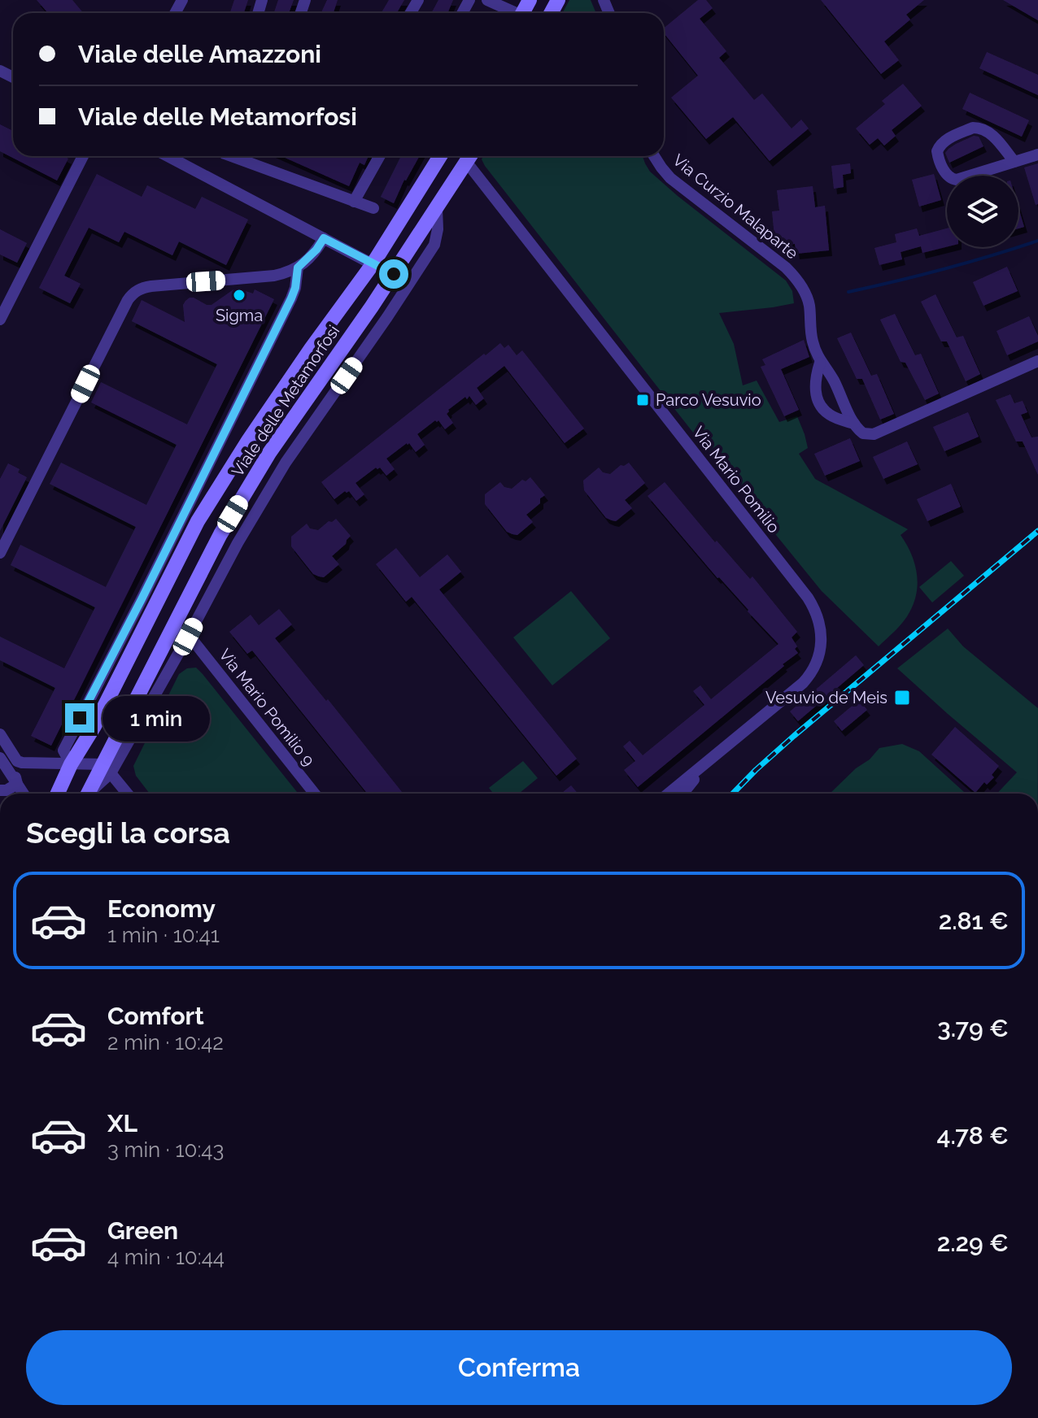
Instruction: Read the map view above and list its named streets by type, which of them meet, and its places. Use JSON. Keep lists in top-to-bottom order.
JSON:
{
  "streets": {
    "street": [
      "Via Curzio Malaparte",
      "Viale delle Metamorfosi",
      "Via Mario Pomilio",
      "Via Mario Pomilio 9"
    ]
  },
  "crossings": [
    ["Viale delle Metamorfosi", "Via Mario Pomilio"],
    ["Viale delle Metamorfosi", "Via Mario Pomilio 9"]
  ],
  "places": {
    "other": ["Sigma"],
    "transit": ["Parco Vesuvio", "Vesuvio de Meis"]
  },
  "page": {
    "banner": ["Viale delle Amazzoni", "Viale delle Metamorfosi"],
    "bubble": "1 min",
    "heading": "Scegli la corsa",
    "list": [
      {
        "name": "Economy",
        "note": "1 min · 10:41",
        "value": "2.81 €"
      },
      {
        "name": "Comfort",
        "note": "2 min · 10:42",
        "value": "3.79 €"
      },
      {
        "name": "XL",
        "note": "3 min · 10:43",
        "value": "4.78 €"
      },
      {
        "name": "Green",
        "note": "4 min · 10:44",
        "value": "2.29 €"
      }
    ],
    "buttons": "Conferma"
  }
}
